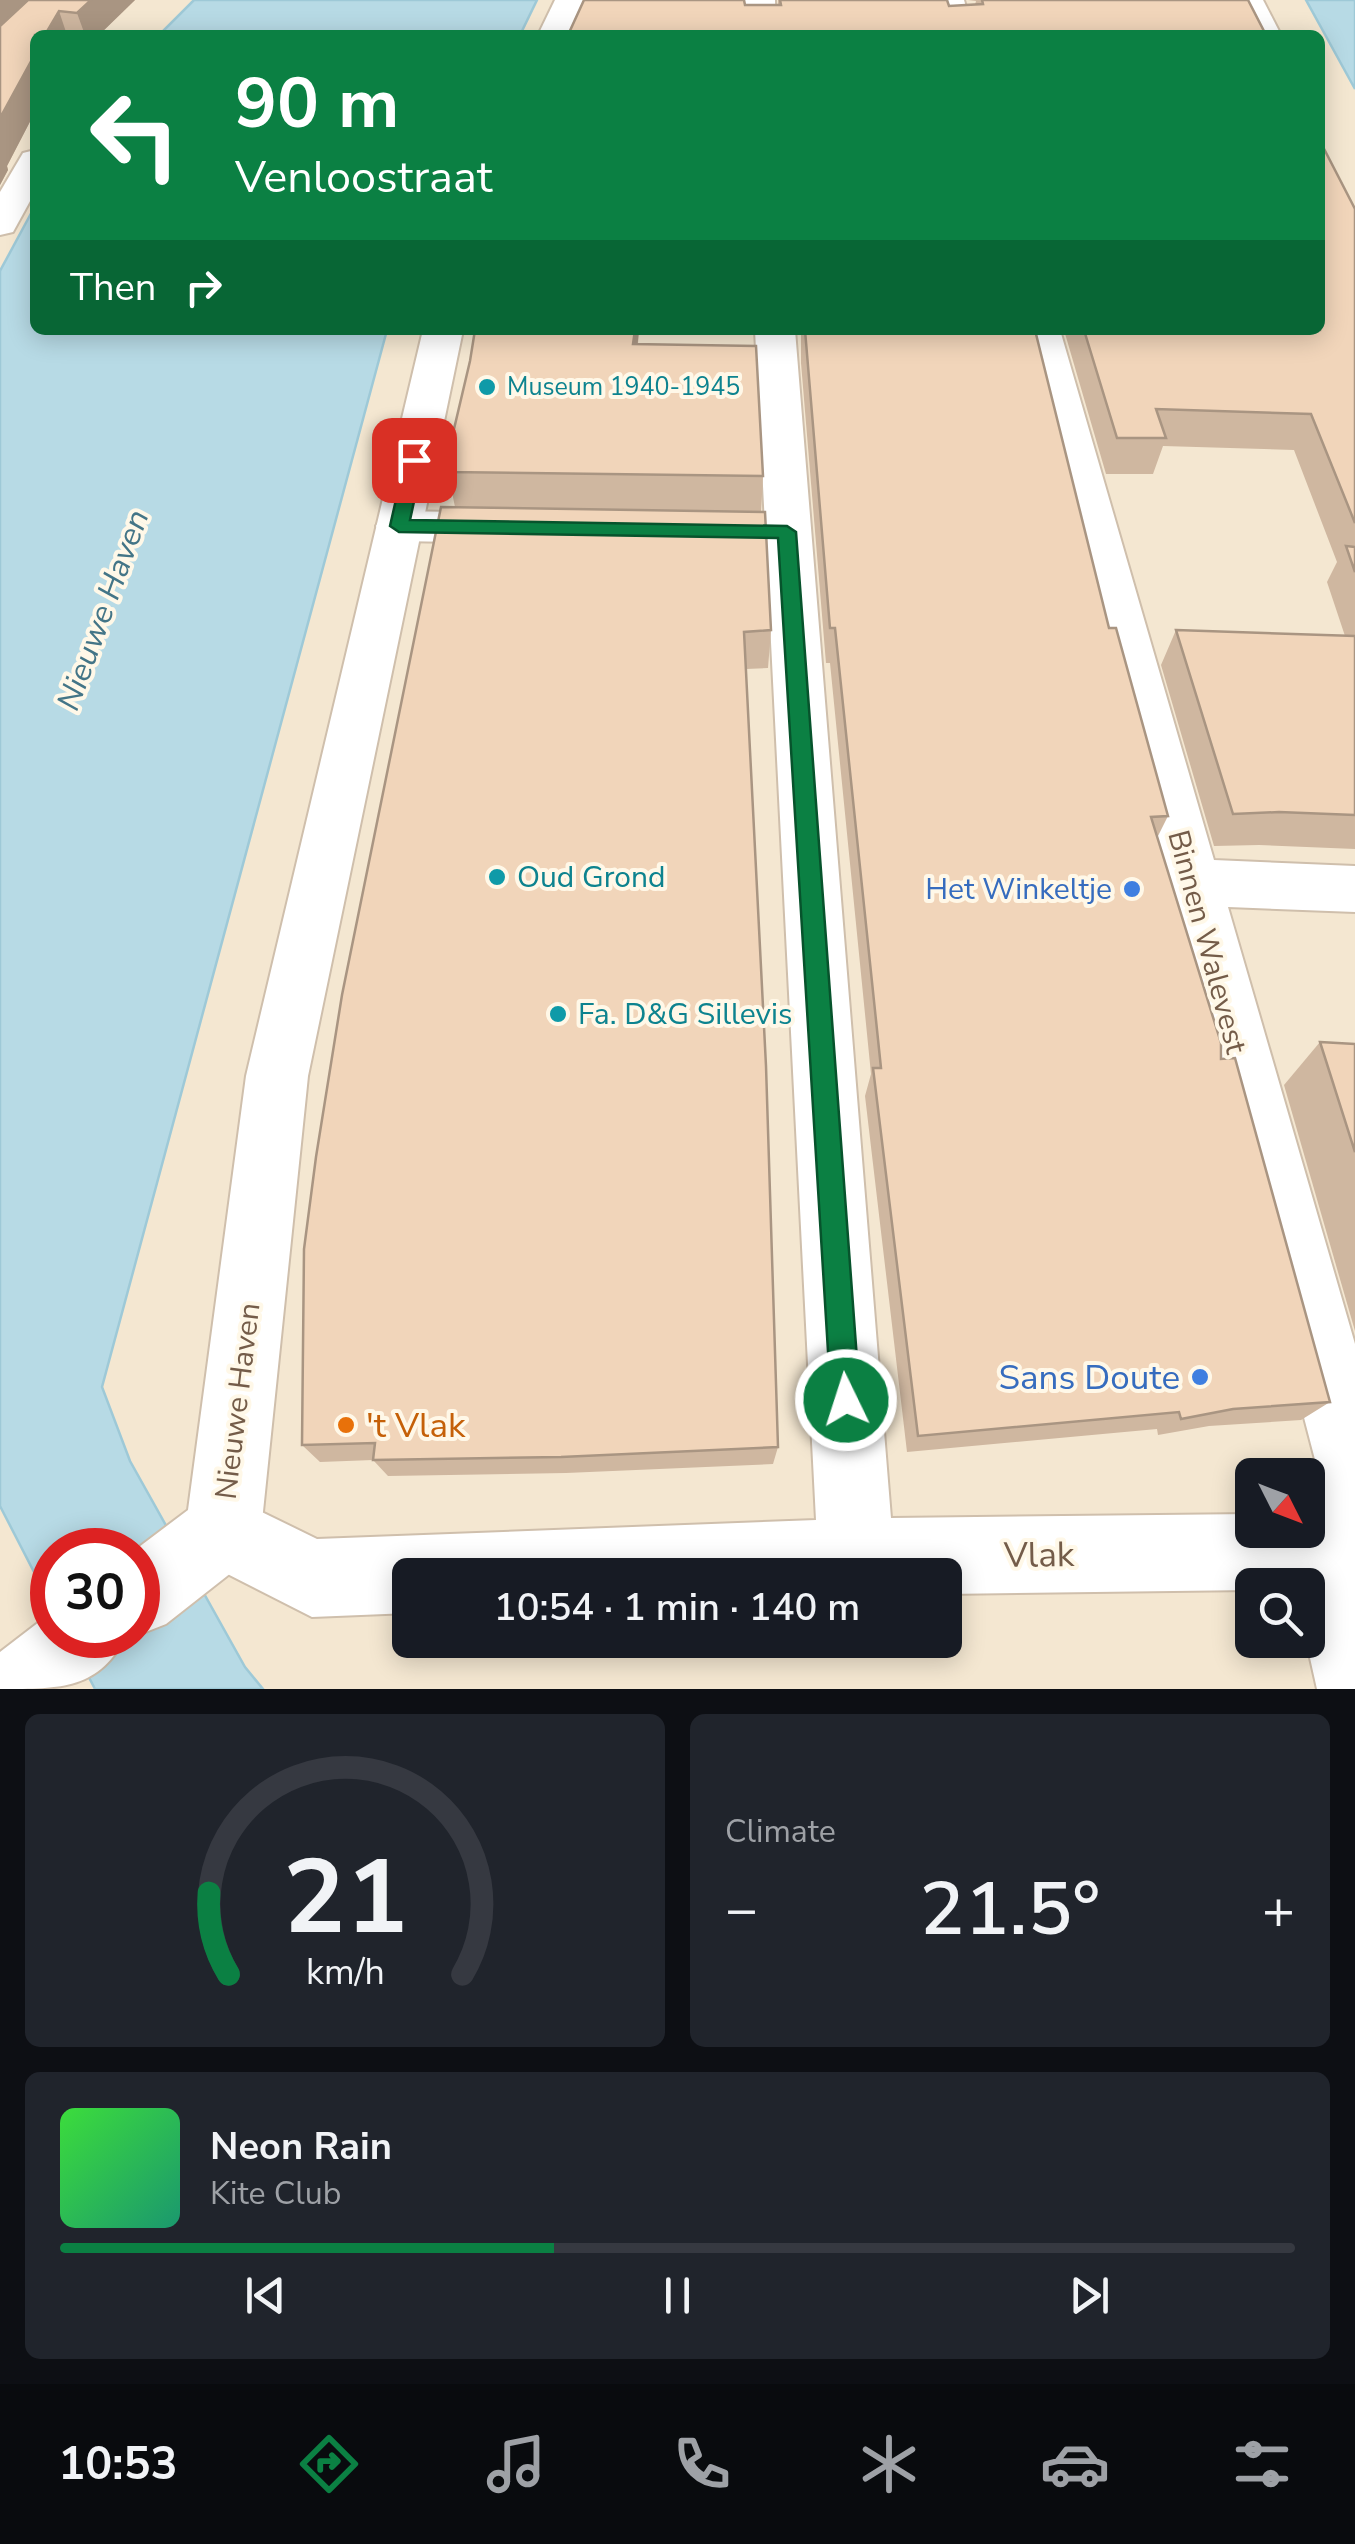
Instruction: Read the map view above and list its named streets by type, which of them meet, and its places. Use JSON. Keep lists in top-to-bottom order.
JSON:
{
  "streets": {
    "street": ["Binnen Walevest", "Nieuwe Haven", "Vlak"]
  },
  "crossings": [
    ["Binnen Walevest", "Vlak"],
    ["Nieuwe Haven", "Vlak"]
  ],
  "water": ["Nieuwe Haven"],
  "places": [
    "Museum 1940-1945",
    "Oud Grond",
    "Het Winkeltje",
    "Fa. D&G Sillevis",
    "Sans Doute",
    "'t Vlak"
  ],
  "north": "bottom right",
  "page": {
    "turn": ["90 m", "Venloostraat"],
    "then": "Then",
    "limit": "30",
    "trip": "10:54 · 1 min · 140 m",
    "tile": "Climate",
    "heat": ["−", "21.5°", "+"],
    "song": ["Neon Rain", "Kite Club"],
    "tabs": "10:53",
    "gauge": ["21", "km/h"]
  }
}
